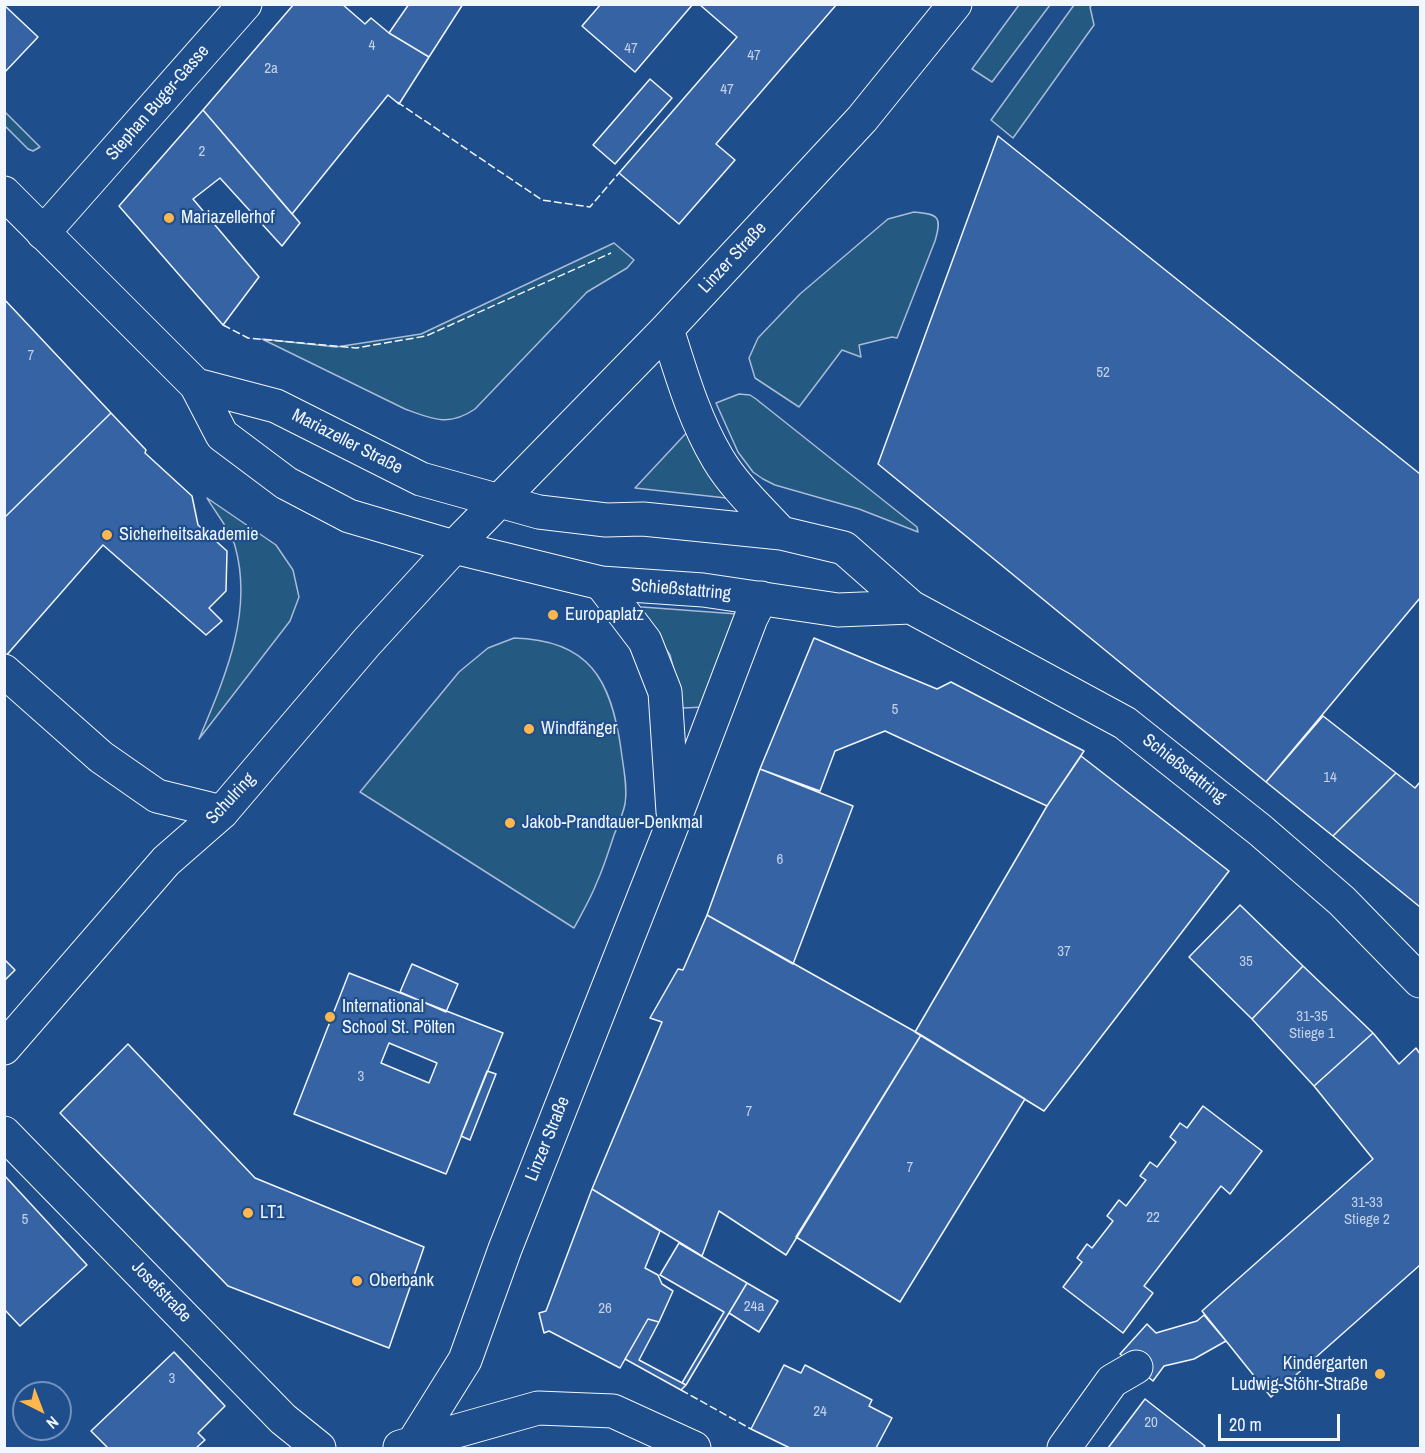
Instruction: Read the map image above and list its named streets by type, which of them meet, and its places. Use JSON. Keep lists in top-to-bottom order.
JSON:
{
  "streets": {
    "main road": [
      "Stephan Buger-Gasse",
      "Linzer Straße",
      "Mariazeller Straße",
      "Schießstattring",
      "Schulring",
      "Josefstraße"
    ]
  },
  "crossings": [
    ["Linzer Straße", "Mariazeller Straße"],
    ["Linzer Straße", "Schießstattring"],
    ["Linzer Straße", "Schulring"],
    ["Mariazeller Straße", "Schießstattring"],
    ["Mariazeller Straße", "Schulring"],
    ["Schießstattring", "Schulring"]
  ],
  "places": [
    "Mariazellerhof",
    "Sicherheitsakademie",
    "Europaplatz",
    "Windfänger",
    "Jakob-Prandtauer-Denkmal",
    "International School St. Pölten",
    "LT1",
    "Oberbank",
    "Kindergarten Ludwig-Stöhr-Straße"
  ],
  "house_numbers": [
    "4",
    "47",
    "47",
    "2a",
    "47",
    "2",
    "7",
    "52",
    "5",
    "14",
    "6",
    "37",
    "35",
    "31-35 Stiege 1",
    "3",
    "7",
    "7",
    "31-33 Stiege 2",
    "22",
    "5",
    "24a",
    "26",
    "3",
    "24",
    "20"
  ],
  "scale_bar": "20 m",
  "north": "bottom right"
}
